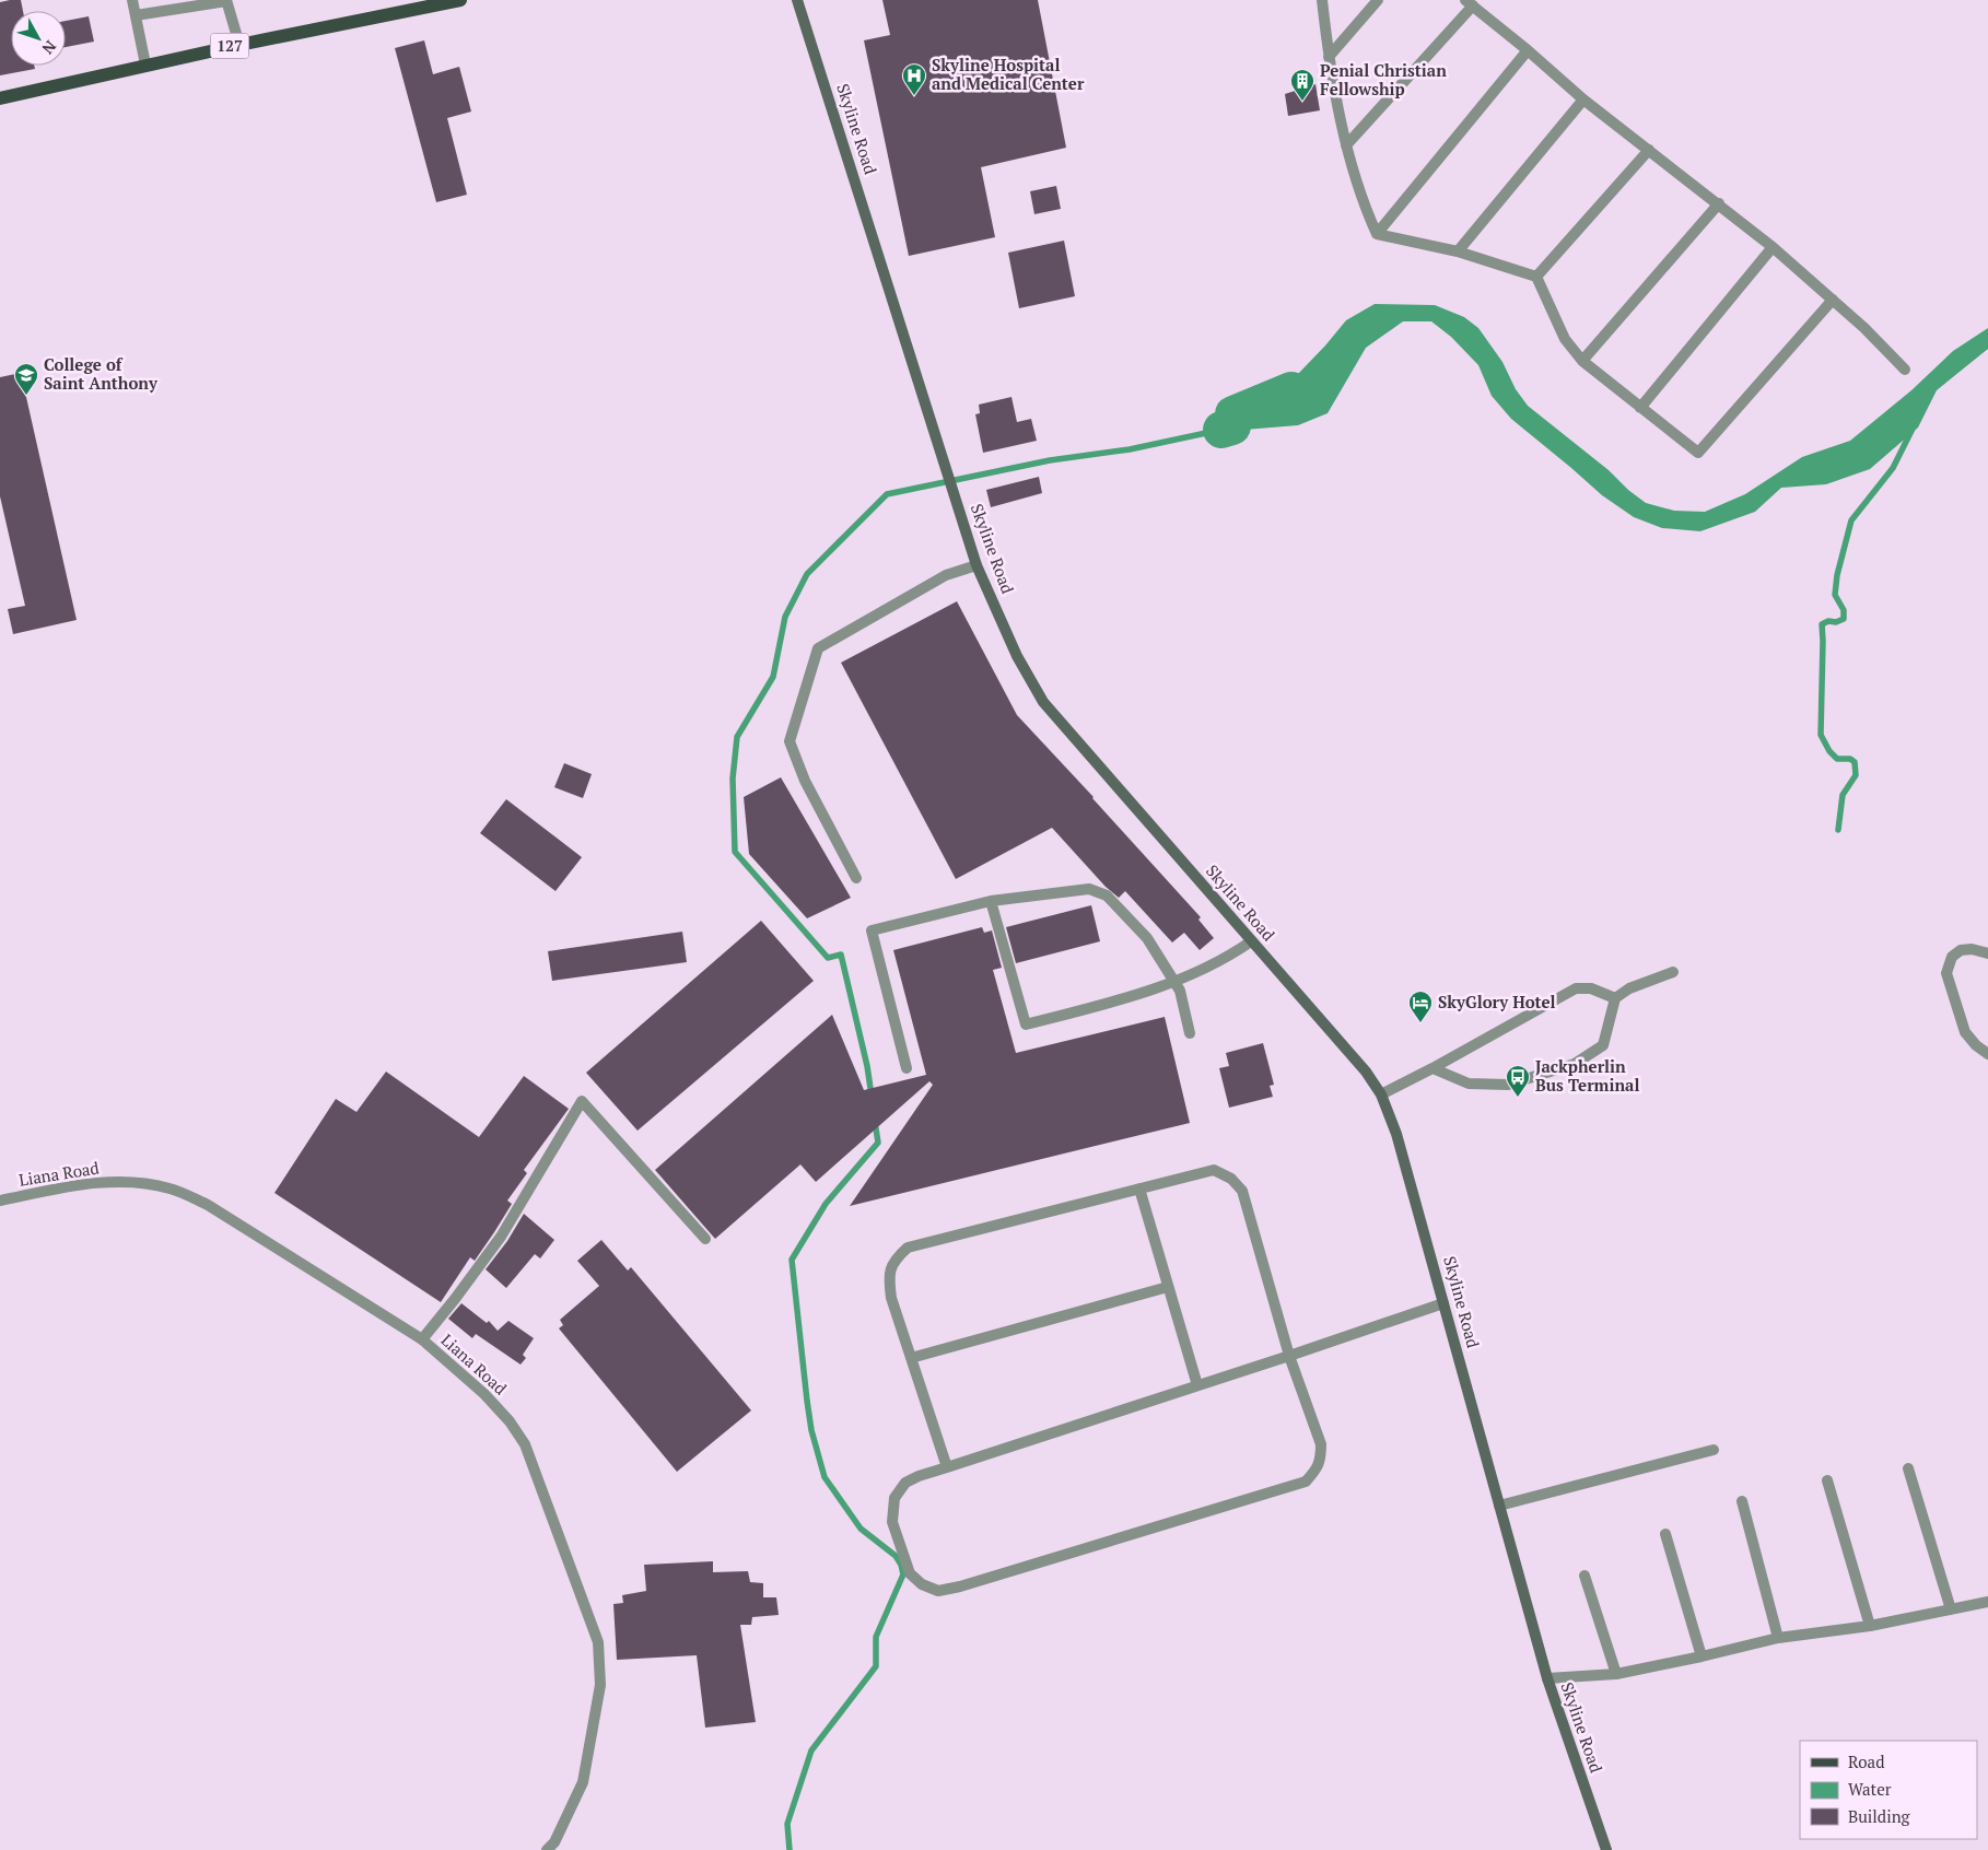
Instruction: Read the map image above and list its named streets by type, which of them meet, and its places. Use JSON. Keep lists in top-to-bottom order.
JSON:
{
  "streets": {
    "main road": ["127", "Skyline Road"],
    "street": ["Liana Road"]
  },
  "places": {
    "hospital": ["Skyline Hospital and Medical Center"],
    "building": ["Penial Christian Fellowship"],
    "school or university": ["College of Saint Anthony"],
    "hotel": ["SkyGlory Hotel"],
    "bus stop": ["Jackpherlin Bus Terminal"]
  },
  "legend": ["Road", "Water", "Building"],
  "north": "bottom right"
}
